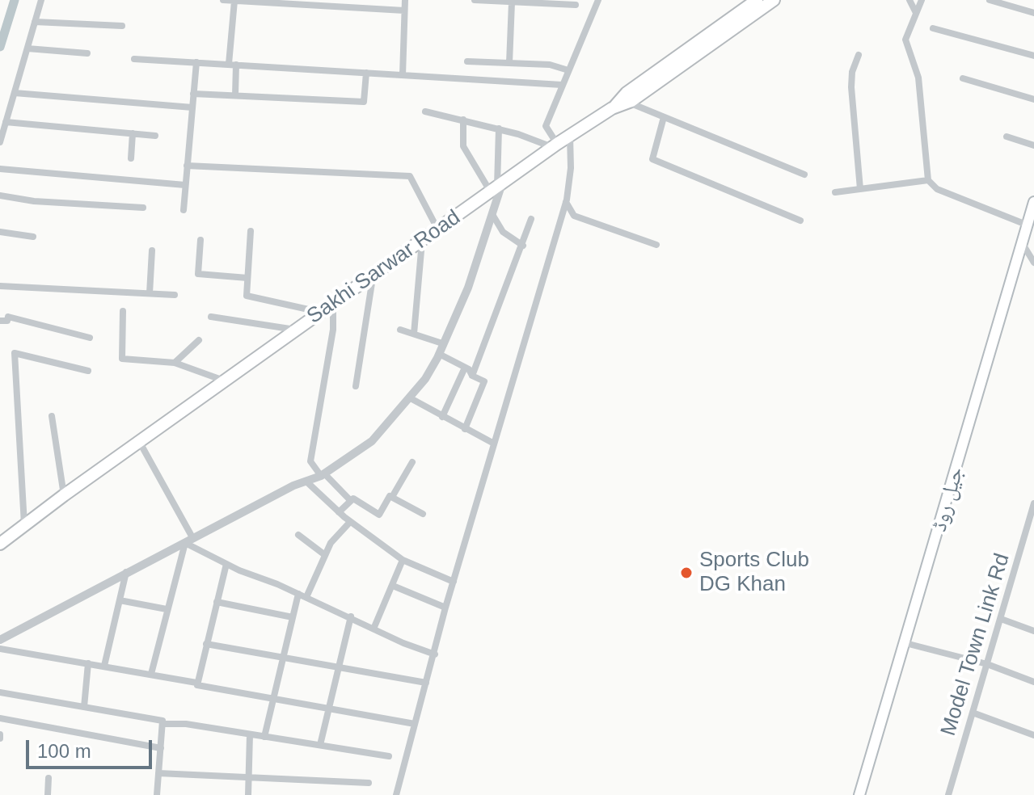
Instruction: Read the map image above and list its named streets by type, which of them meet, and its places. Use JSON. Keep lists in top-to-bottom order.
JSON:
{
  "streets": {
    "highway": ["Sakhi Sarwar Road"],
    "main road": ["جیل روڈ"],
    "street": ["Model Town Link Rd"]
  },
  "places": ["Sports Club DG Khan"],
  "scale_bar": "100 m"
}
